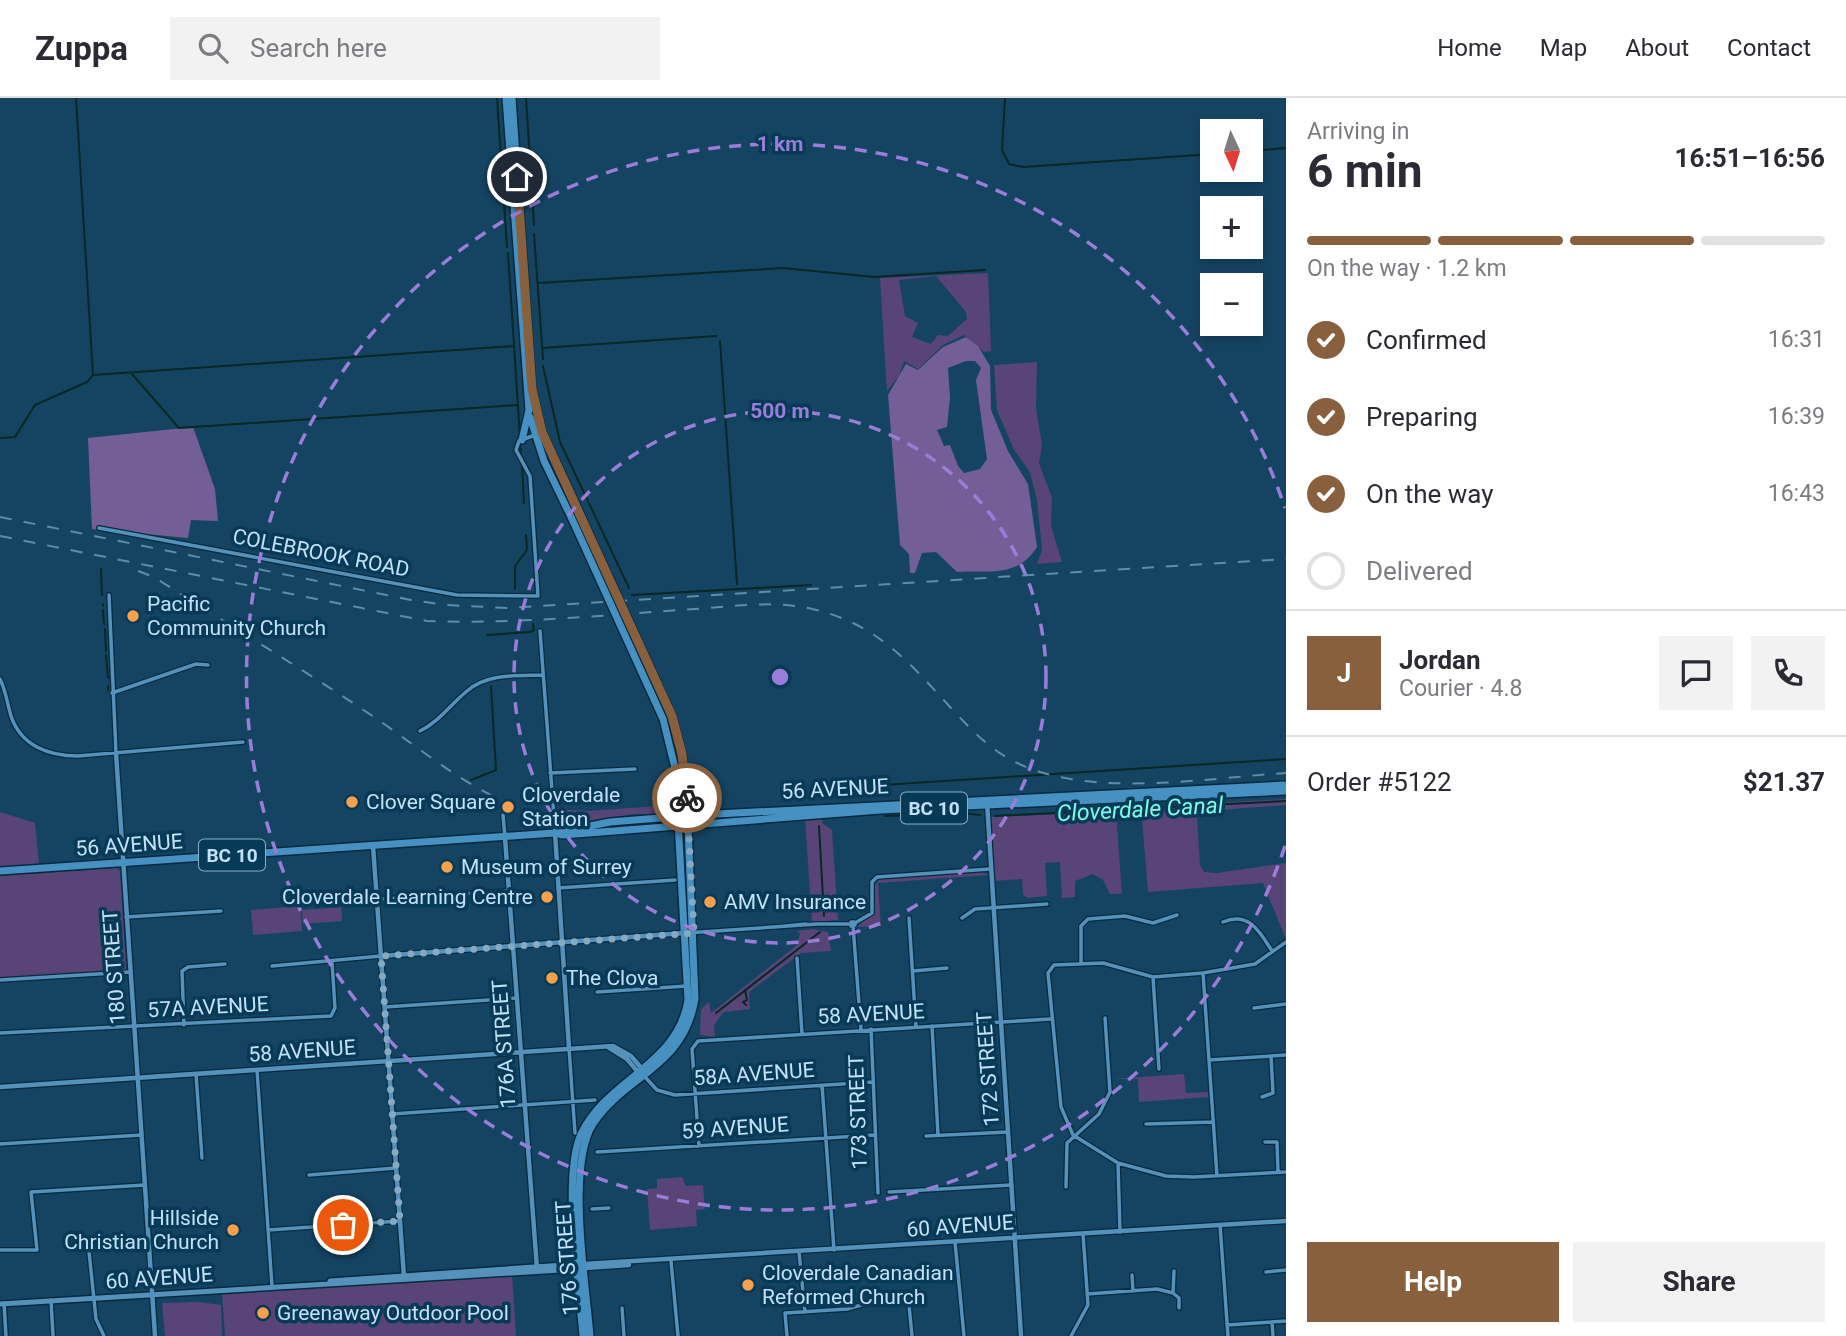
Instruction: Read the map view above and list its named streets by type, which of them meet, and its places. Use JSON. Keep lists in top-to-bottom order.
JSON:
{
  "streets": {
    "highway": ["56 AVENUE", "BC 10", "176 STREET"],
    "main road": ["60 AVENUE"],
    "street": [
      "COLEBROOK ROAD",
      "180 STREET",
      "57A AVENUE",
      "58 AVENUE",
      "176A STREET",
      "172 STREET",
      "58A AVENUE",
      "173 STREET",
      "59 AVENUE"
    ]
  },
  "crossings": [
    ["56 AVENUE", "180 STREET"],
    ["56 AVENUE", "176A STREET"],
    ["56 AVENUE", "172 STREET"],
    ["180 STREET", "57A AVENUE"],
    ["180 STREET", "58 AVENUE"],
    ["180 STREET", "60 AVENUE"],
    ["58 AVENUE", "176A STREET"],
    ["58 AVENUE", "172 STREET"],
    ["58 AVENUE", "58A AVENUE"],
    ["58 AVENUE", "173 STREET"],
    ["58 AVENUE", "176 STREET"],
    ["176A STREET", "60 AVENUE"],
    ["172 STREET", "60 AVENUE"],
    ["58A AVENUE", "173 STREET"],
    ["58A AVENUE", "176 STREET"],
    ["173 STREET", "59 AVENUE"],
    ["60 AVENUE", "176 STREET"]
  ],
  "water": ["Cloverdale Canal"],
  "places": [
    "Pacific Community Church",
    "Clover Square",
    "Cloverdale Station",
    "Museum of Surrey",
    "Cloverdale Learning Centre",
    "AMV Insurance",
    "The Clova",
    "Hillside Christian Church",
    "Cloverdale Canadian Reformed Church",
    "Greenaway Outdoor Pool"
  ],
  "north": "bottom",
  "page": {
    "header": "Zuppa",
    "search": "Search here",
    "nav": [
      "Home",
      "Map",
      "About",
      "Contact"
    ],
    "heading": ["6 min", "Arriving in", "16:51–16:56"],
    "panel": [
      "Jordan",
      "Courier · 4.8",
      "Order #5122",
      "$21.37"
    ],
    "map_buttons": ["+", "−"],
    "bar": "On the way · 1.2 km",
    "list": [
      ["Confirmed", "16:31"],
      ["Preparing", "16:39"],
      ["On the way", "16:43"],
      "Delivered"
    ],
    "round": "J",
    "buttons": ["Help", "Share"]
  },
  "rings": ["1 km", "500 m"]
}
